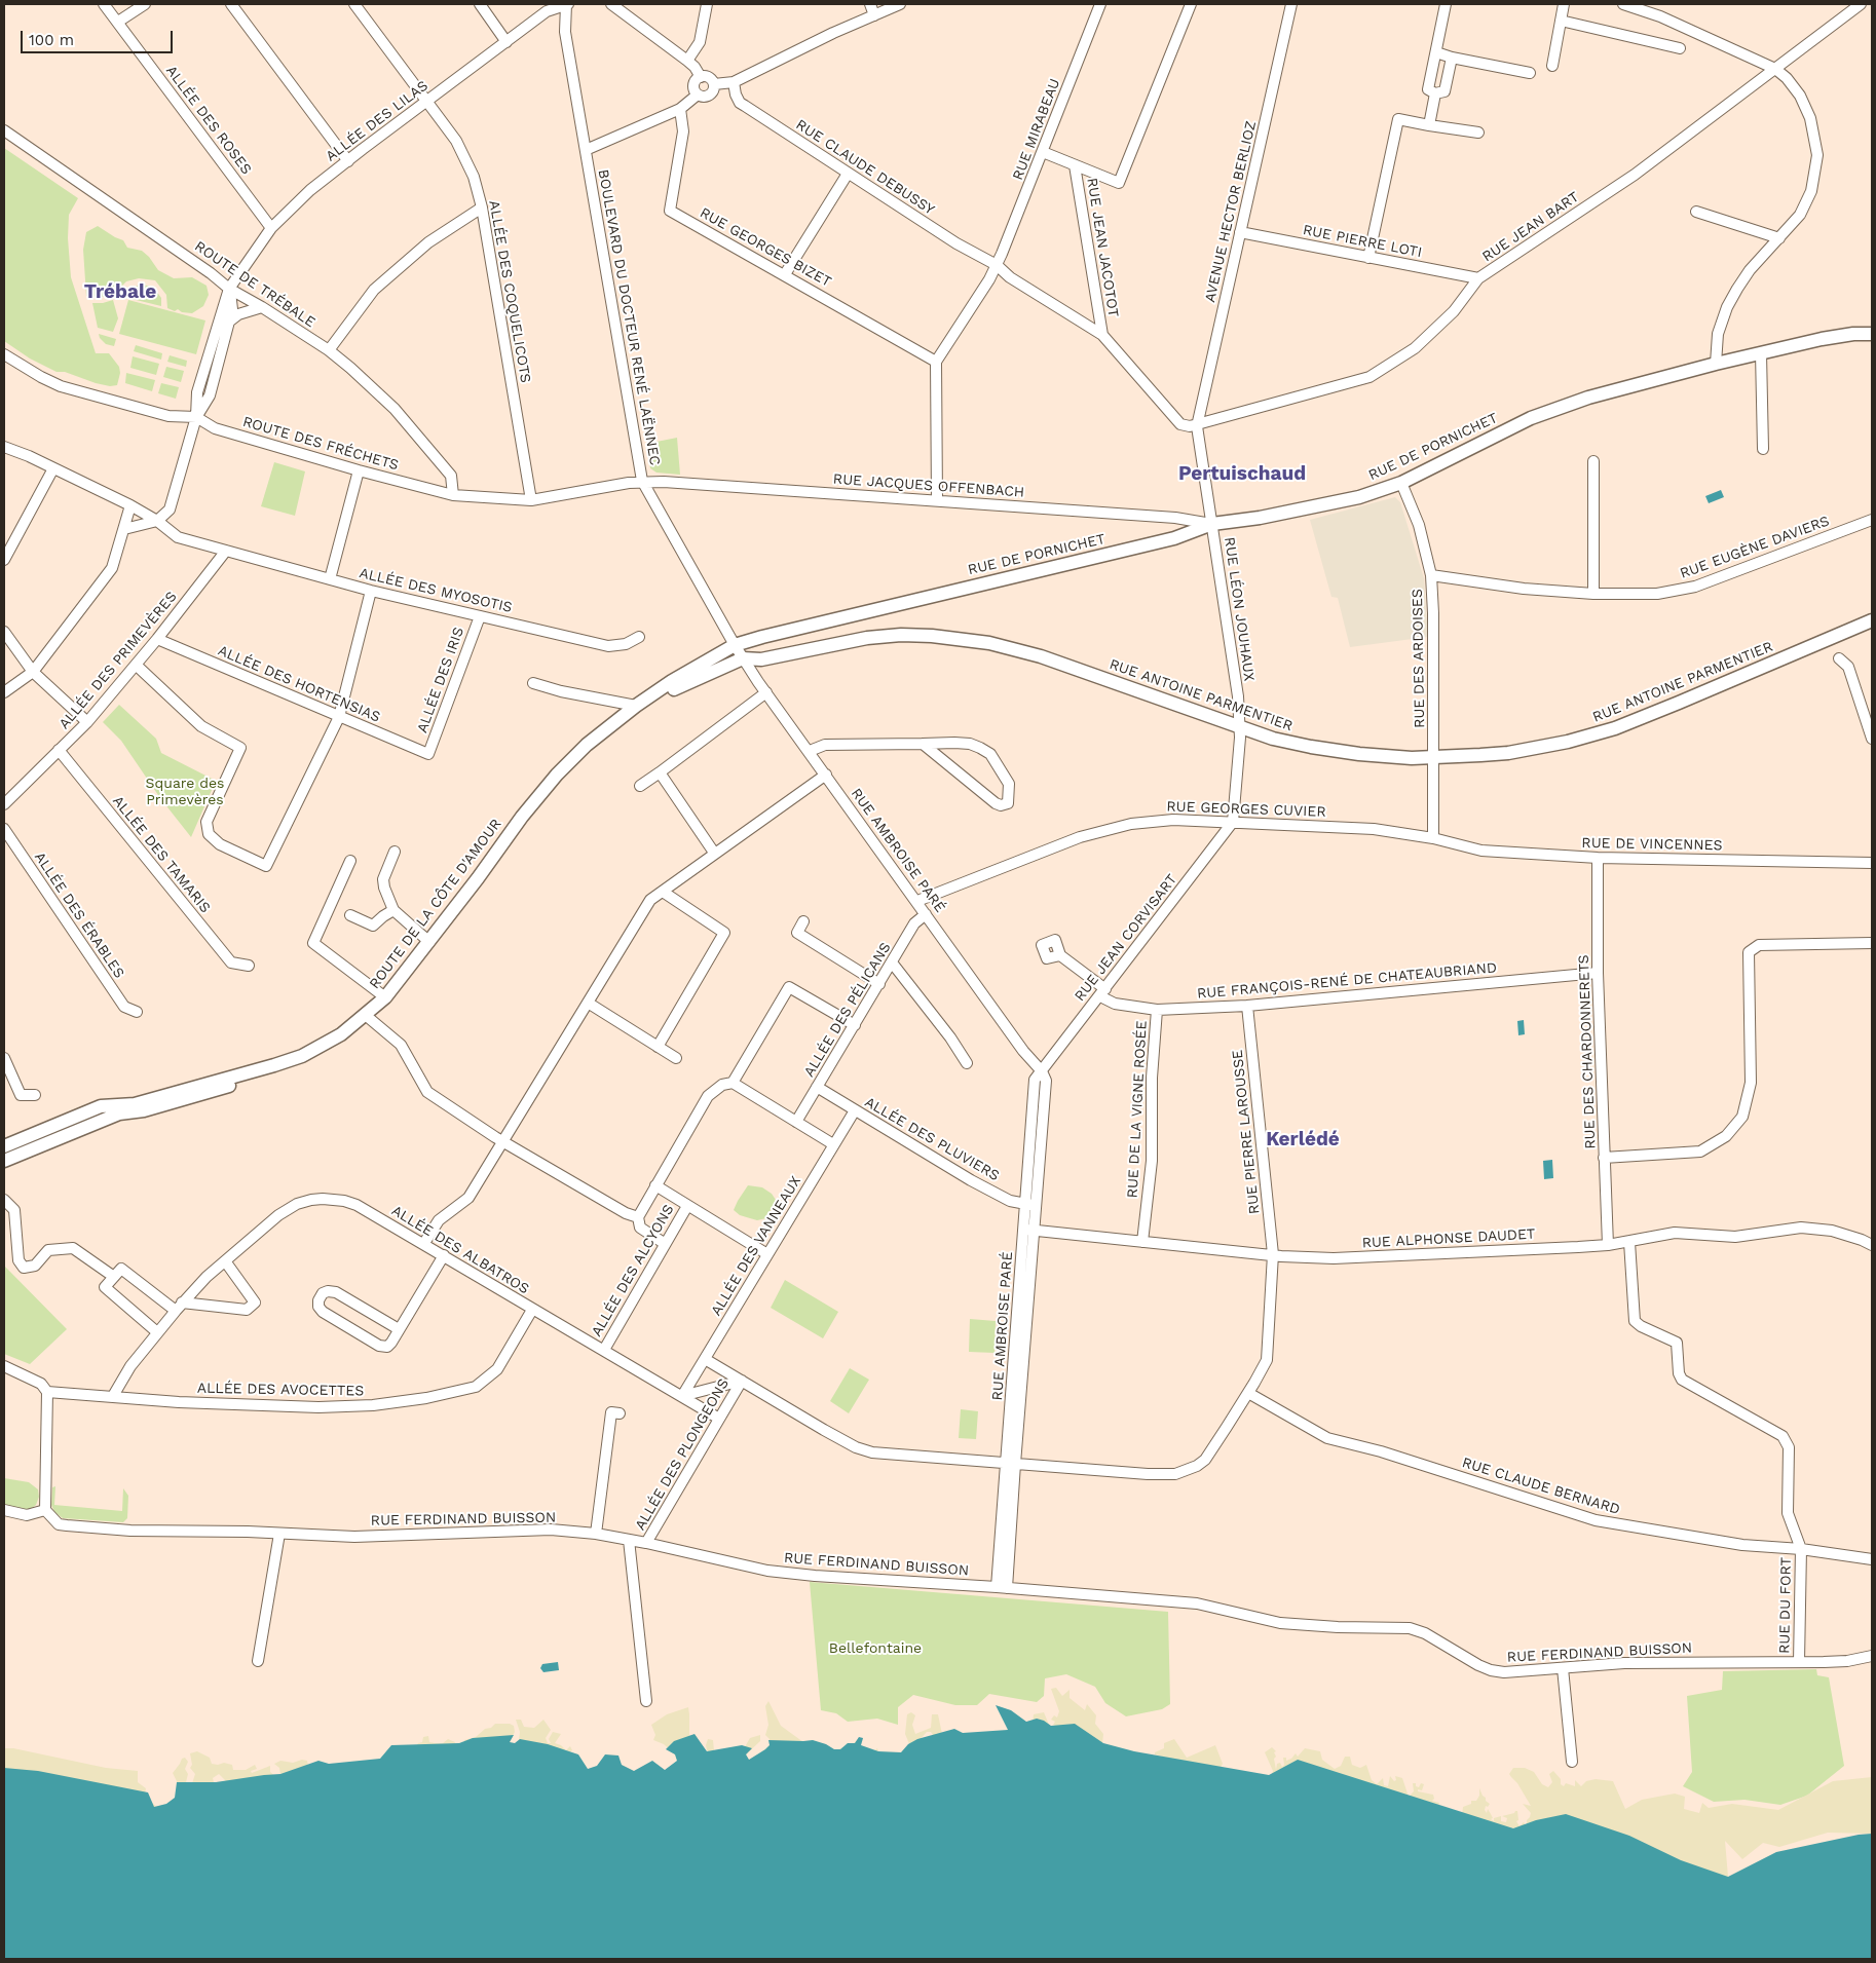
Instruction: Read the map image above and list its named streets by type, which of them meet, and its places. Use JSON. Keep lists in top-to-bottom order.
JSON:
{
  "streets": {
    "main road": ["RUE DE PORNICHET", "RUE ANTOINE PARMENTIER", "ROUTE DE LA CÔTE D'AMOUR"],
    "street": [
      "ALLÉE DES ROSES",
      "ALLÉE DES LILAS",
      "RUE MIRABEAU",
      "RUE CLAUDE DEBUSSY",
      "AVENUE HECTOR BERLIOZ",
      "RUE JEAN BART",
      "RUE PIERRE LOTI",
      "RUE GEORGES BIZET",
      "RUE JEAN JACOTOT",
      "ROUTE DE TRÉBALE",
      "ALLÉE DES COQUELICOTS",
      "BOULEVARD DU DOCTEUR RENÉ LAËNNEC",
      "ROUTE DES FRÉCHETS",
      "RUE JACQUES OFFENBACH",
      "RUE EUGÈNE DAVIERS",
      "ALLÉE DES MYOSOTIS",
      "RUE LÉON JOUHAUX",
      "RUE DES ARDOISES",
      "ALLÉE DES PRIMEVÈRES",
      "ALLÉE DES IRIS",
      "ALLÉE DES HORTENSIAS",
      "RUE GEORGES CUVIER",
      "RUE DE VINCENNES",
      "RUE AMBROISE PARÉ",
      "ALLÉE DES TAMARIS",
      "ALLÉE DES ÉRABLES",
      "RUE JEAN CORVISART",
      "RUE FRANÇOIS-RENÉ DE CHATEAUBRIAND",
      "ALLÉE DES PÉLICANS",
      "RUE DES CHARDONNERETS",
      "RUE DE LA VIGNE ROSÉE",
      "RUE PIERRE LAROUSSE",
      "ALLÉE DES PLUVIERS",
      "RUE ALPHONSE DAUDET",
      "ALLÉE DES VANNEAUX",
      "ALLÉE DES ALBATROS",
      "ALLÉE DES ALCYONS",
      "ALLÉE DES AVOCETTES",
      "ALLÉE DES PLONGEONS",
      "RUE CLAUDE BERNARD",
      "RUE FERDINAND BUISSON",
      "RUE DU FORT"
    ]
  },
  "crossings": [
    ["ALLÉE DES ROSES", "ALLÉE DES LILAS"],
    ["ALLÉE DES LILAS", "ROUTE DE TRÉBALE"],
    ["ALLÉE DES LILAS", "ALLÉE DES COQUELICOTS"],
    ["ALLÉE DES LILAS", "BOULEVARD DU DOCTEUR RENÉ LAËNNEC"],
    ["ALLÉE DES LILAS", "ROUTE DES FRÉCHETS"],
    ["RUE MIRABEAU", "RUE CLAUDE DEBUSSY"],
    ["RUE MIRABEAU", "RUE GEORGES BIZET"],
    ["RUE CLAUDE DEBUSSY", "RUE JEAN JACOTOT"],
    ["AVENUE HECTOR BERLIOZ", "RUE JEAN BART"],
    ["AVENUE HECTOR BERLIOZ", "RUE PIERRE LOTI"],
    ["AVENUE HECTOR BERLIOZ", "RUE LÉON JOUHAUX"],
    ["RUE JEAN BART", "RUE PIERRE LOTI"],
    ["RUE JEAN BART", "RUE LÉON JOUHAUX"],
    ["ROUTE DE TRÉBALE", "ROUTE DES FRÉCHETS"],
    ["ALLÉE DES COQUELICOTS", "ROUTE DES FRÉCHETS"],
    ["BOULEVARD DU DOCTEUR RENÉ LAËNNEC", "ROUTE DES FRÉCHETS"],
    ["BOULEVARD DU DOCTEUR RENÉ LAËNNEC", "RUE DE PORNICHET"],
    ["BOULEVARD DU DOCTEUR RENÉ LAËNNEC", "RUE JACQUES OFFENBACH"],
    ["BOULEVARD DU DOCTEUR RENÉ LAËNNEC", "RUE AMBROISE PARÉ"],
    ["BOULEVARD DU DOCTEUR RENÉ LAËNNEC", "ROUTE DE LA CÔTE D'AMOUR"],
    ["ROUTE DES FRÉCHETS", "RUE JACQUES OFFENBACH"],
    ["RUE DE PORNICHET", "RUE JACQUES OFFENBACH"],
    ["RUE DE PORNICHET", "RUE LÉON JOUHAUX"],
    ["RUE DE PORNICHET", "RUE DES ARDOISES"],
    ["RUE DE PORNICHET", "RUE AMBROISE PARÉ"],
    ["RUE DE PORNICHET", "ROUTE DE LA CÔTE D'AMOUR"],
    ["RUE JACQUES OFFENBACH", "RUE LÉON JOUHAUX"],
    ["RUE EUGÈNE DAVIERS", "RUE DES ARDOISES"],
    ["ALLÉE DES MYOSOTIS", "ALLÉE DES PRIMEVÈRES"],
    ["ALLÉE DES MYOSOTIS", "ALLÉE DES IRIS"],
    ["RUE LÉON JOUHAUX", "RUE ANTOINE PARMENTIER"],
    ["RUE LÉON JOUHAUX", "RUE GEORGES CUVIER"],
    ["RUE LÉON JOUHAUX", "RUE JEAN CORVISART"],
    ["RUE DES ARDOISES", "RUE ANTOINE PARMENTIER"],
    ["RUE DES ARDOISES", "RUE GEORGES CUVIER"],
    ["RUE DES ARDOISES", "RUE DE VINCENNES"],
    ["ALLÉE DES PRIMEVÈRES", "ALLÉE DES HORTENSIAS"],
    ["ALLÉE DES PRIMEVÈRES", "ALLÉE DES TAMARIS"],
    ["ALLÉE DES IRIS", "ALLÉE DES HORTENSIAS"],
    ["RUE ANTOINE PARMENTIER", "RUE AMBROISE PARÉ"],
    ["RUE ANTOINE PARMENTIER", "ROUTE DE LA CÔTE D'AMOUR"],
    ["RUE GEORGES CUVIER", "RUE DE VINCENNES"],
    ["RUE GEORGES CUVIER", "RUE AMBROISE PARÉ"],
    ["RUE GEORGES CUVIER", "RUE JEAN CORVISART"],
    ["RUE DE VINCENNES", "RUE DES CHARDONNERETS"],
    ["RUE AMBROISE PARÉ", "ROUTE DE LA CÔTE D'AMOUR"],
    ["RUE AMBROISE PARÉ", "RUE JEAN CORVISART"],
    ["RUE AMBROISE PARÉ", "ALLÉE DES PÉLICANS"],
    ["RUE AMBROISE PARÉ", "RUE PIERRE LAROUSSE"],
    ["RUE AMBROISE PARÉ", "ALLÉE DES PLUVIERS"],
    ["RUE AMBROISE PARÉ", "RUE ALPHONSE DAUDET"],
    ["RUE AMBROISE PARÉ", "RUE FERDINAND BUISSON"],
    ["RUE JEAN CORVISART", "RUE FRANÇOIS-RENÉ DE CHATEAUBRIAND"],
    ["RUE FRANÇOIS-RENÉ DE CHATEAUBRIAND", "RUE DES CHARDONNERETS"],
    ["RUE FRANÇOIS-RENÉ DE CHATEAUBRIAND", "RUE DE LA VIGNE ROSÉE"],
    ["RUE FRANÇOIS-RENÉ DE CHATEAUBRIAND", "RUE PIERRE LAROUSSE"],
    ["ALLÉE DES PÉLICANS", "ALLÉE DES PLUVIERS"],
    ["RUE DES CHARDONNERETS", "RUE ALPHONSE DAUDET"],
    ["RUE DE LA VIGNE ROSÉE", "RUE ALPHONSE DAUDET"],
    ["RUE PIERRE LAROUSSE", "RUE ALPHONSE DAUDET"],
    ["RUE PIERRE LAROUSSE", "ALLÉE DES VANNEAUX"],
    ["RUE PIERRE LAROUSSE", "ALLÉE DES PLONGEONS"],
    ["RUE PIERRE LAROUSSE", "RUE CLAUDE BERNARD"],
    ["ALLÉE DES PLUVIERS", "ALLÉE DES VANNEAUX"],
    ["ALLÉE DES VANNEAUX", "ALLÉE DES ALBATROS"],
    ["ALLÉE DES ALBATROS", "ALLÉE DES ALCYONS"],
    ["ALLÉE DES ALBATROS", "ALLÉE DES AVOCETTES"],
    ["ALLÉE DES ALBATROS", "ALLÉE DES PLONGEONS"],
    ["ALLÉE DES PLONGEONS", "RUE FERDINAND BUISSON"],
    ["RUE CLAUDE BERNARD", "RUE DU FORT"],
    ["RUE FERDINAND BUISSON", "RUE DU FORT"]
  ],
  "districts": ["Trébale", "Pertuischaud", "Kerlédé"],
  "parks": ["Square des Primevères", "Bellefontaine"],
  "scale_bar": "100 m"
}
